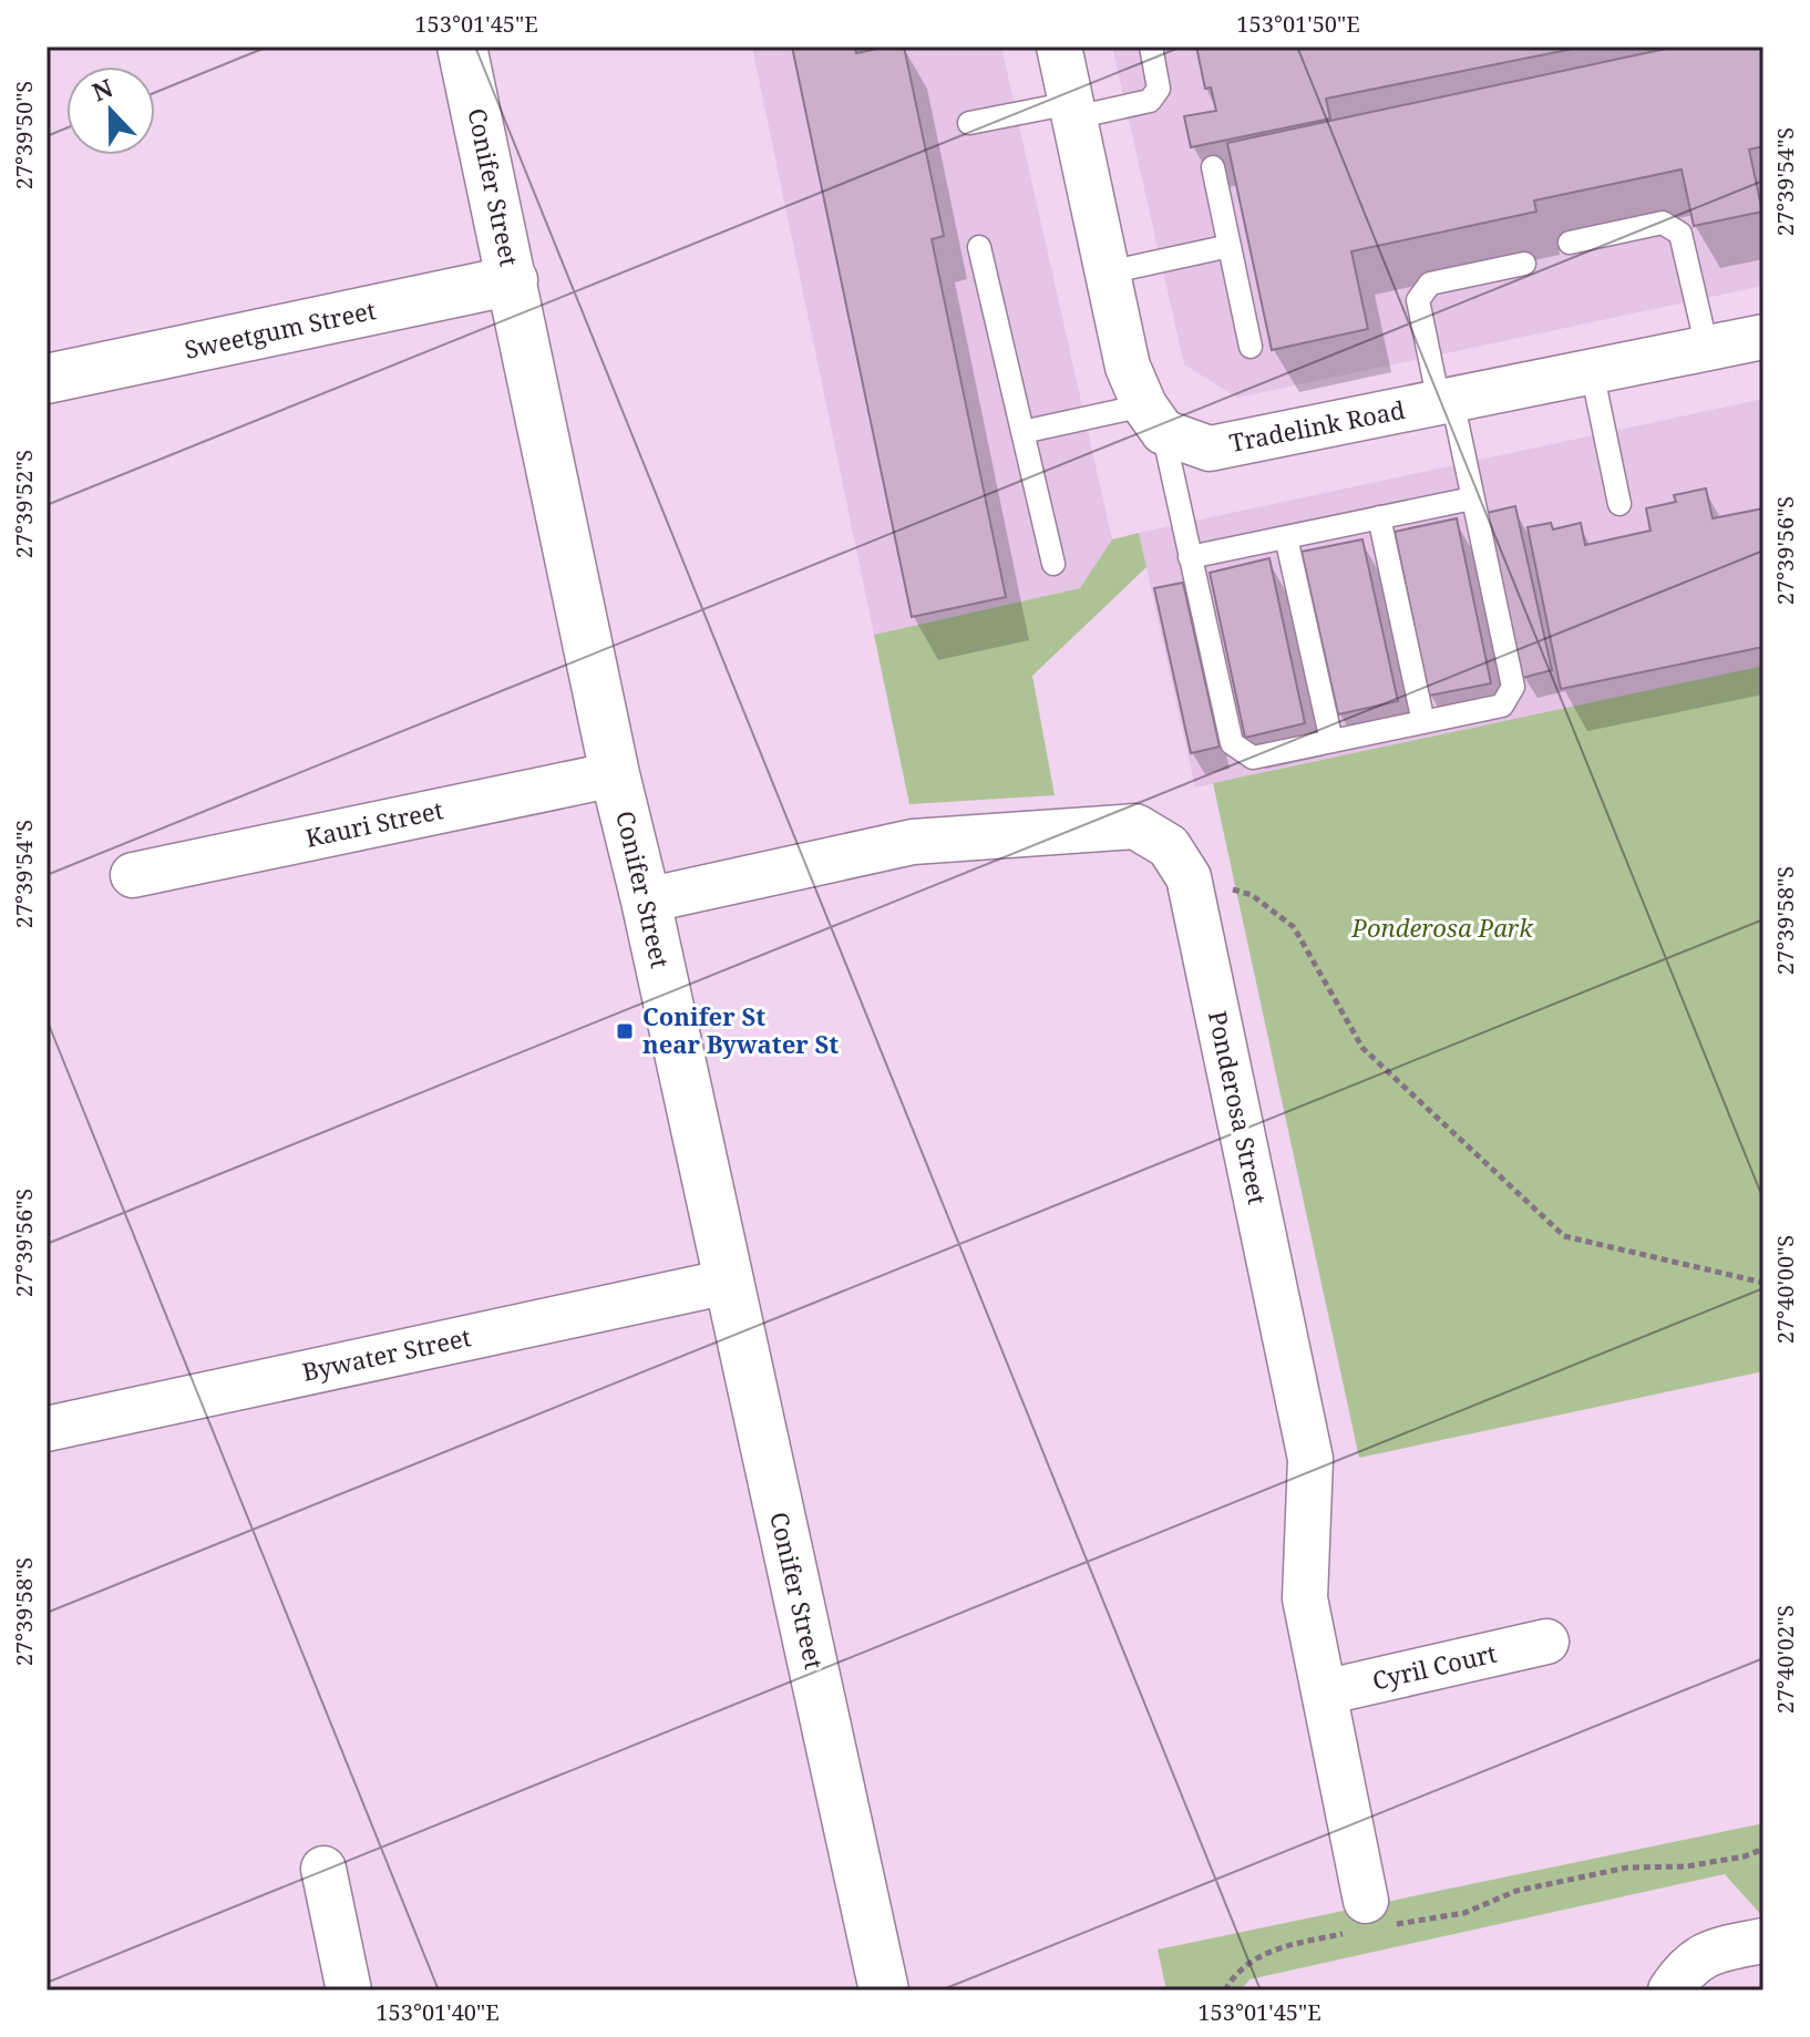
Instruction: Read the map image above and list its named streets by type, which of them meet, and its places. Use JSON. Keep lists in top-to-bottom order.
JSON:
{
  "streets": {
    "street": [
      "Conifer Street",
      "Sweetgum Street",
      "Tradelink Road",
      "Kauri Street",
      "Ponderosa Street",
      "Bywater Street",
      "Cyril Court"
    ]
  },
  "crossings": [
    ["Conifer Street", "Sweetgum Street"],
    ["Conifer Street", "Kauri Street"],
    ["Conifer Street", "Ponderosa Street"],
    ["Conifer Street", "Bywater Street"],
    ["Ponderosa Street", "Cyril Court"]
  ],
  "parks": ["Ponderosa Park"],
  "places": {
    "transit": ["Conifer St near Bywater St"]
  },
  "north": "top",
  "coordinates": [
    "153°01'45\"E",
    "153°01'50\"E",
    "27°39'50\"S",
    "27°39'54\"S",
    "27°39'52\"S",
    "27°39'56\"S",
    "27°39'58\"S",
    "27°40'00\"S",
    "27°40'02\"S",
    "153°01'40\"E"
  ]
}
